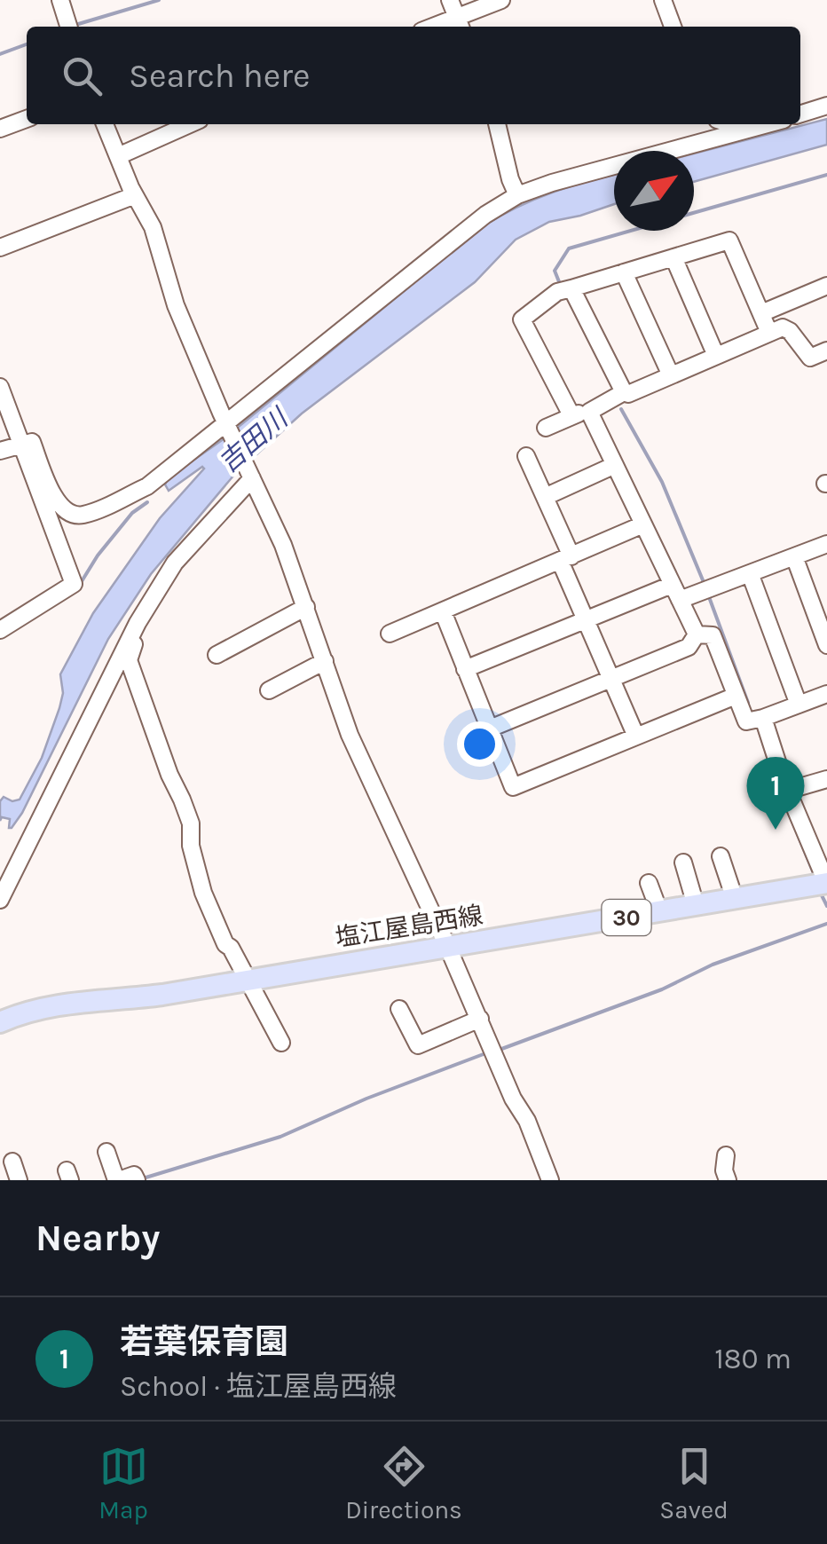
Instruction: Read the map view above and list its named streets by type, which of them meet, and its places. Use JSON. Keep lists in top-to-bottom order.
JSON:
{
  "streets": {
    "main road": ["30", "塩江屋島西線"]
  },
  "water": ["吉田川"],
  "north": "top right",
  "page": {
    "search": "Search here",
    "pins": "1",
    "heading": "Nearby",
    "list": [
      {
        "mark": "1",
        "name": "若葉保育園",
        "note": "School · 塩江屋島西線",
        "value": "180 m"
      }
    ],
    "nav": ["Map", "Directions", "Saved"]
  }
}
